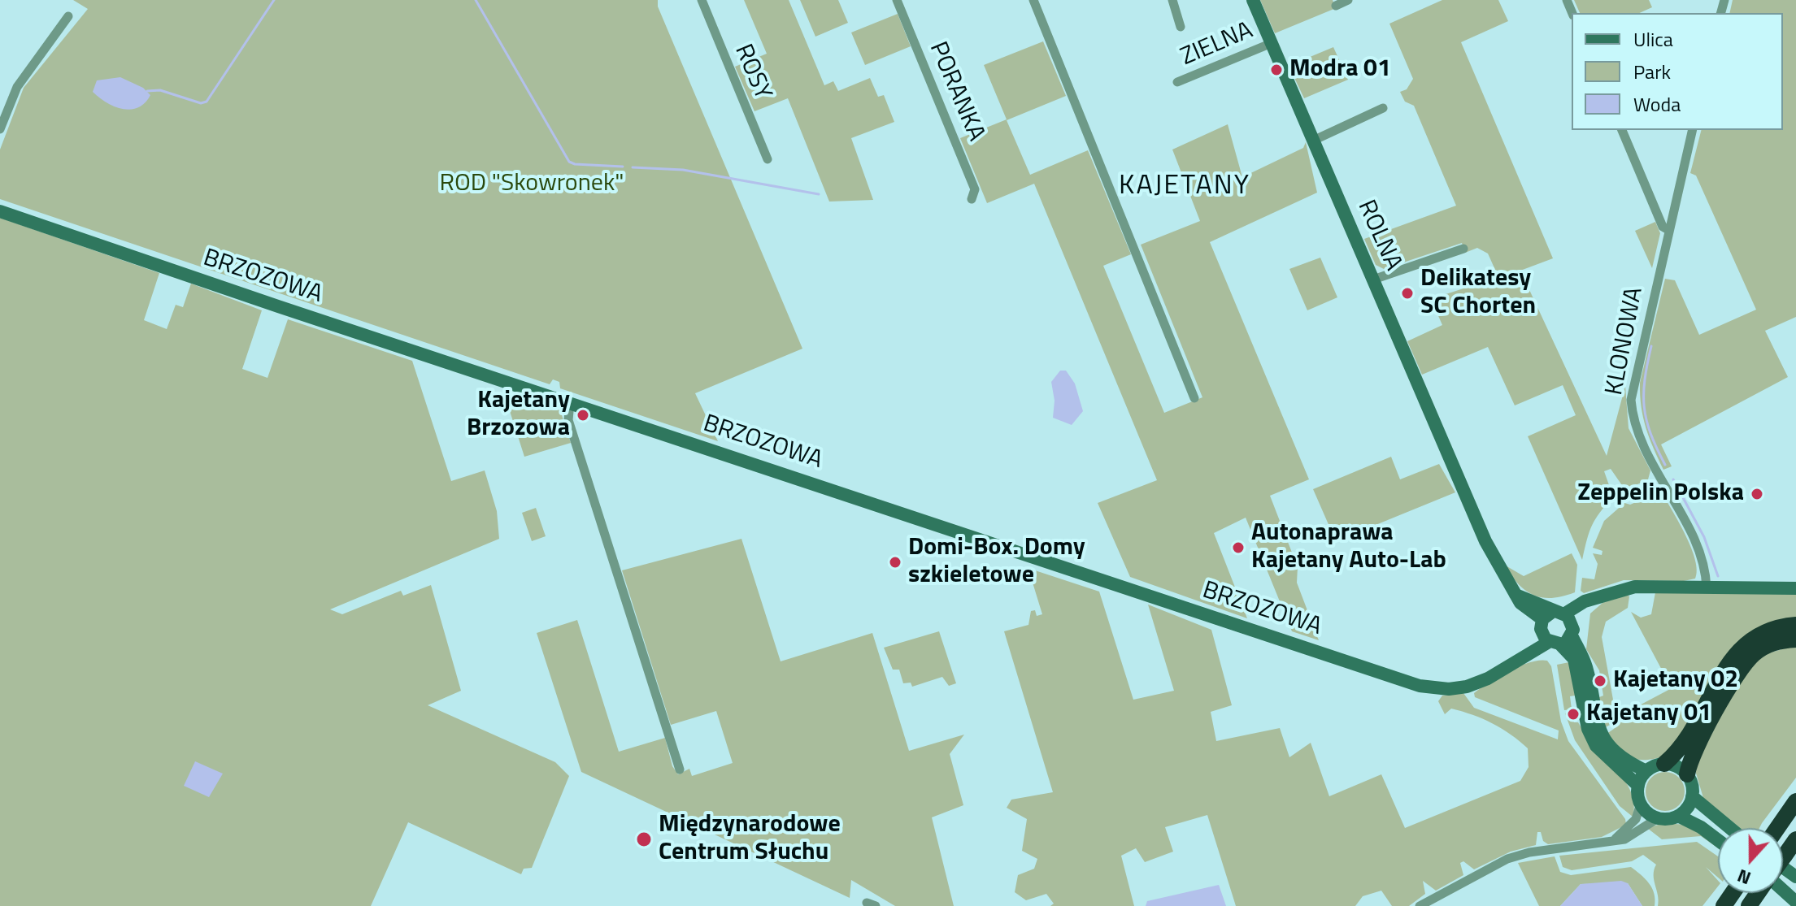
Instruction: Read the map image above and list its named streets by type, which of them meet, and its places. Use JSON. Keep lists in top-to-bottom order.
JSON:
{
  "streets": {
    "street": [
      "ZIELNA",
      "ROSY",
      "PORANKA",
      "ROLNA",
      "BRZOZOWA",
      "KLONOWA"
    ]
  },
  "crossings": [
    ["ZIELNA", "ROLNA"],
    ["ROLNA", "BRZOZOWA"],
    ["BRZOZOWA", "KLONOWA"]
  ],
  "districts": ["KAJETANY"],
  "parks": ["ROD \"Skowronek\""],
  "places": [
    "Modra 01",
    "Delikatesy SC Chorten",
    "Kajetany Brzozowa",
    "Zeppelin Polska",
    "Autonaprawa Kajetany Auto-Lab",
    "Domi-Box. Domy szkieletowe",
    "Kajetany 02",
    "Kajetany 01",
    "Międzynarodowe Centrum Słuchu"
  ],
  "legend": ["Ulica", "Park", "Woda"],
  "north": "bottom"
}
